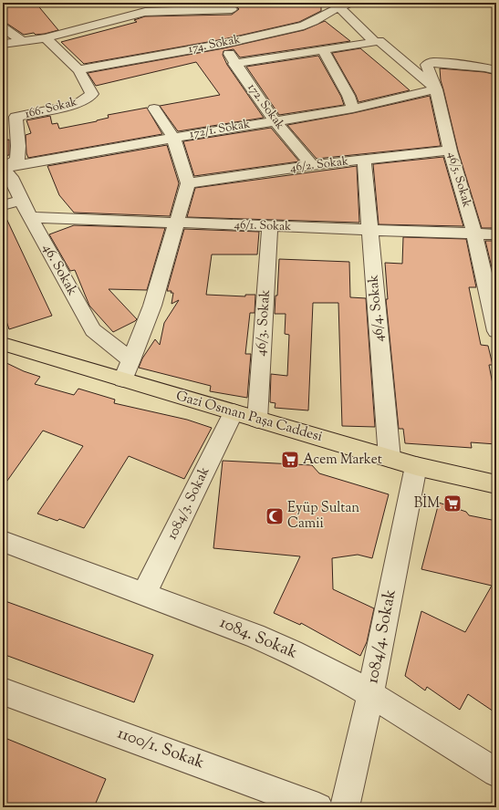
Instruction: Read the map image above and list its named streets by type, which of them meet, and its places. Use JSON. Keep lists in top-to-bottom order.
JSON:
{
  "streets": {
    "main road": ["Gazi Osman Paşa Caddesi"],
    "street": [
      "174. Sokak",
      "172. Sokak",
      "166. Sokak",
      "172/1. Sokak",
      "46/2. Sokak",
      "46/5. Sokak",
      "46/1. Sokak",
      "46. Sokak",
      "46/4. Sokak",
      "46/3. Sokak",
      "1084/3. Sokak",
      "1084/4. Sokak",
      "1084. Sokak",
      "1100/1. Sokak"
    ]
  },
  "crossings": [
    ["174. Sokak", "172. Sokak"],
    ["174. Sokak", "166. Sokak"],
    ["172. Sokak", "172/1. Sokak"],
    ["172. Sokak", "46/2. Sokak"],
    ["166. Sokak", "172/1. Sokak"],
    ["166. Sokak", "46. Sokak"],
    ["172/1. Sokak", "46/5. Sokak"],
    ["172/1. Sokak", "46. Sokak"],
    ["46/2. Sokak", "46/5. Sokak"],
    ["46/2. Sokak", "46/4. Sokak"],
    ["46/5. Sokak", "46/1. Sokak"],
    ["46/1. Sokak", "46. Sokak"],
    ["46/1. Sokak", "46/4. Sokak"],
    ["46/1. Sokak", "46/3. Sokak"],
    ["46/4. Sokak", "Gazi Osman Paşa Caddesi"],
    ["46/3. Sokak", "Gazi Osman Paşa Caddesi"],
    ["Gazi Osman Paşa Caddesi", "1084/3. Sokak"],
    ["Gazi Osman Paşa Caddesi", "1084/4. Sokak"],
    ["1084/3. Sokak", "1084. Sokak"],
    ["1084/4. Sokak", "1084. Sokak"]
  ],
  "places": {
    "supermarket": ["Acem Market", "BİM"],
    "mosque": ["Eyüp Sultan Camii"]
  }
}
